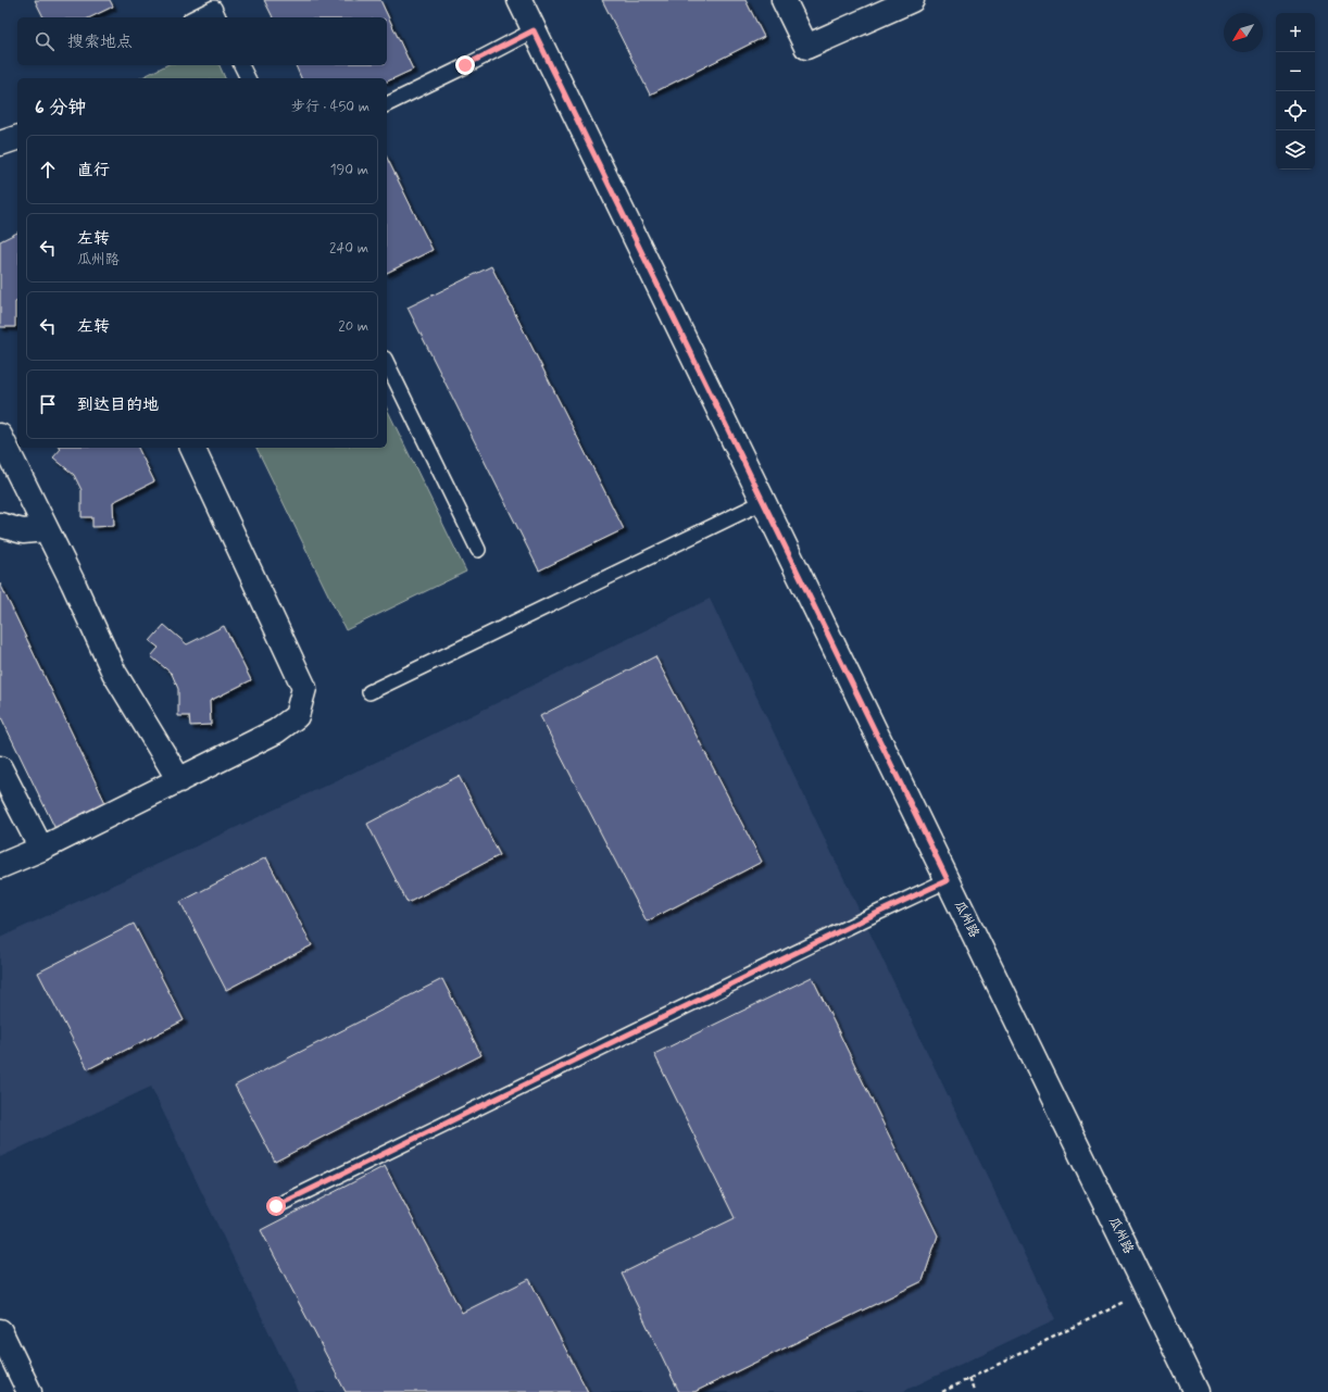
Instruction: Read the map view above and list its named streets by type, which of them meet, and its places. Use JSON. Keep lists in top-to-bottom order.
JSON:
{
  "streets": {
    "street": ["瓜州路"]
  },
  "north": "bottom left",
  "page": {
    "map_buttons": ["+", "−"],
    "search": "搜索地点",
    "heading": ["6 分钟", "步行 · 450 m"],
    "list": [
      ["直行", "190 m"],
      ["左转", "瓜州路", "240 m"],
      ["左转", "20 m"],
      "到达目的地"
    ]
  }
}
